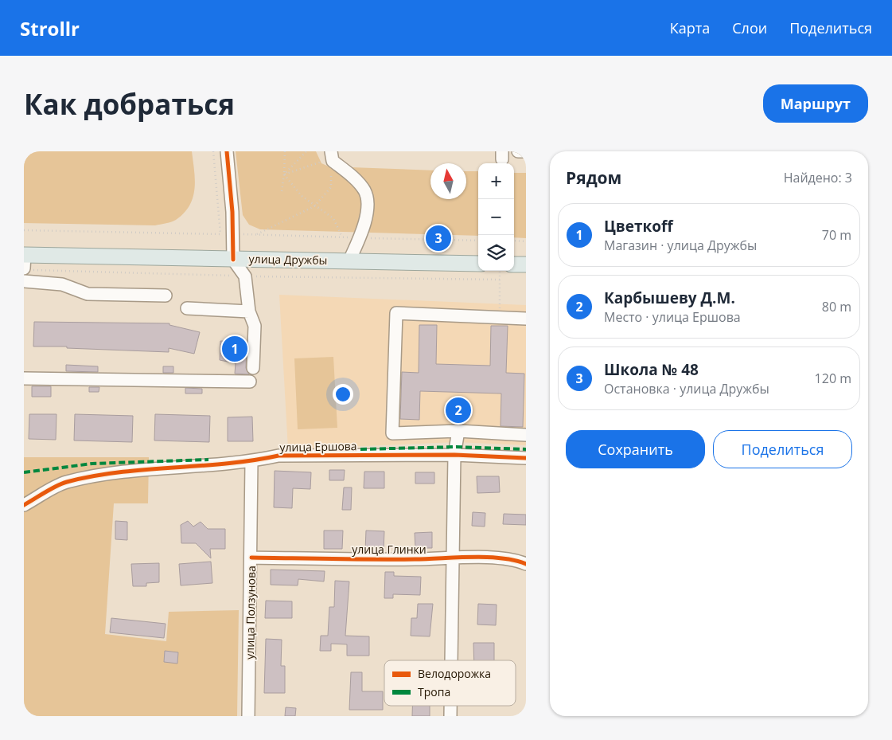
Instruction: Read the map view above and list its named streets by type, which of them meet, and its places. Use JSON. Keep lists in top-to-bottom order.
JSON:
{
  "streets": {
    "main road": ["улица Дружбы"],
    "street": ["улица Ершова", "улица Глинки", "улица Ползунова"]
  },
  "crossings": [
    ["улица Ершова", "улица Ползунова"],
    ["улица Глинки", "улица Ползунова"]
  ],
  "legend": ["Велодорожка", "Тропа"],
  "north": "top",
  "page": {
    "header": "Strollr",
    "nav": ["Карта", "Слои", "Поделиться"],
    "buttons": [
      "Маршрут",
      ["Сохранить", "Поделиться"]
    ],
    "title": "Как добраться",
    "heading": ["Рядом", "Найдено: 3"],
    "map_buttons": ["+", "−"],
    "list": [
      {
        "mark": "1",
        "name": "Цветкоff",
        "note": "Магазин · улица Дружбы",
        "value": "70 m"
      },
      {
        "mark": "2",
        "name": "Карбышеву Д.М.",
        "note": "Место · улица Ершова",
        "value": "80 m"
      },
      {
        "mark": "3",
        "name": "Школа № 48",
        "note": "Остановка · улица Дружбы",
        "value": "120 m"
      }
    ],
    "pins": ["3", "1", "2"]
  }
}
